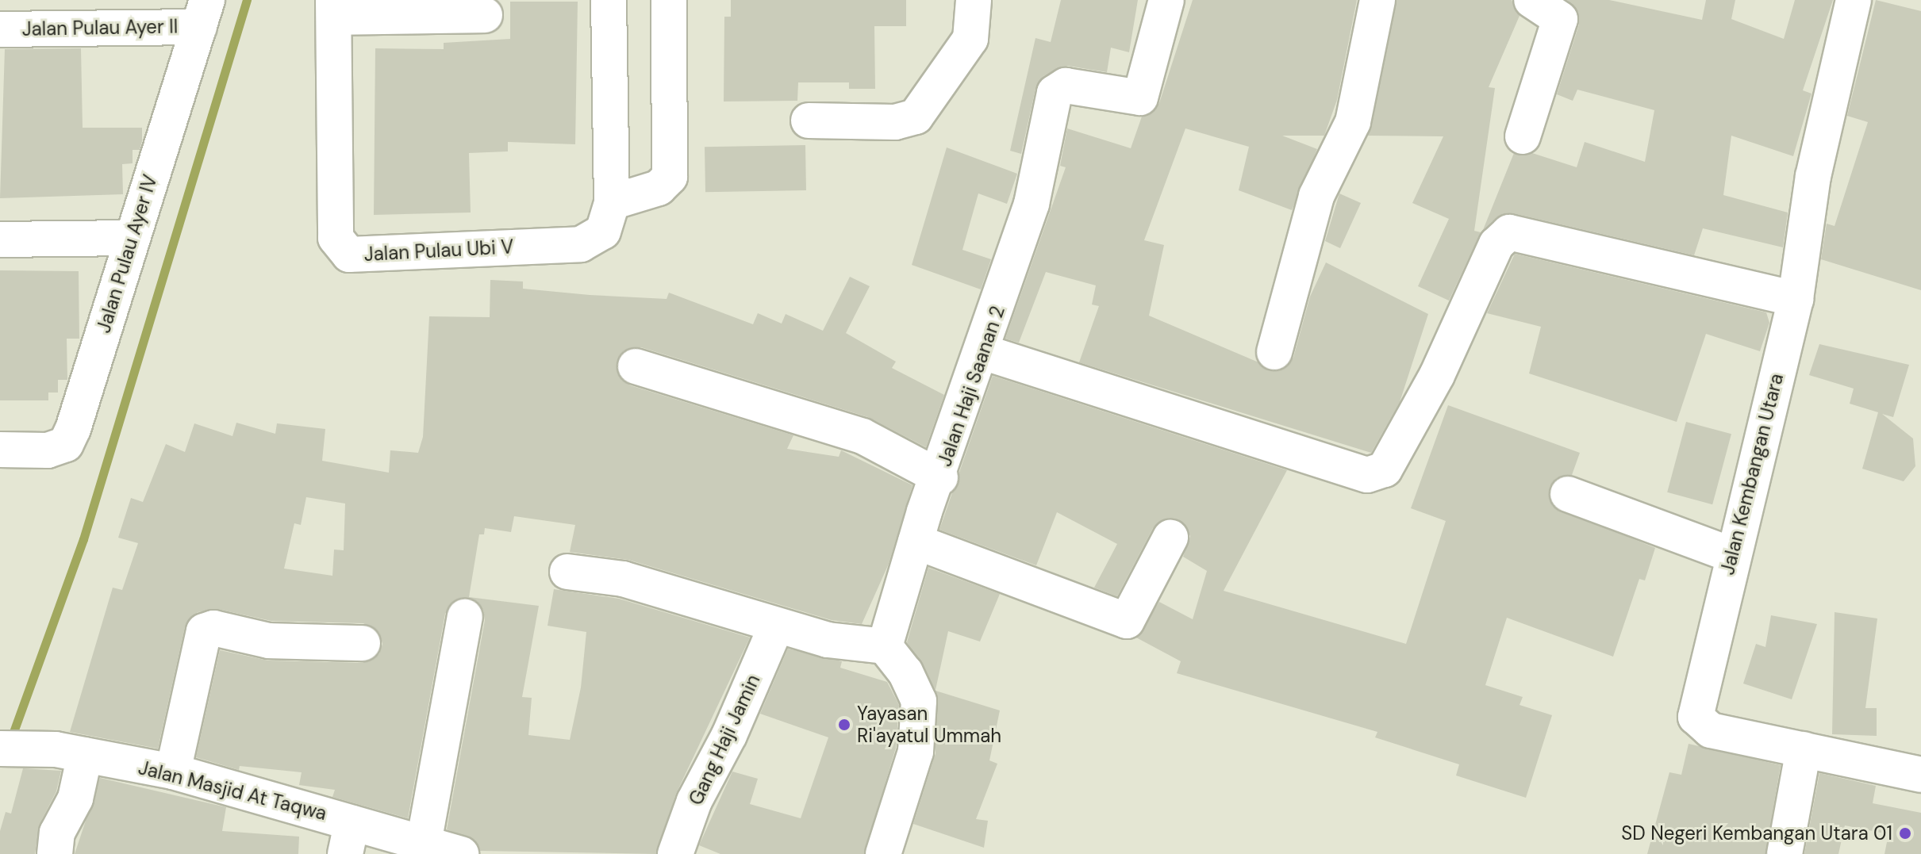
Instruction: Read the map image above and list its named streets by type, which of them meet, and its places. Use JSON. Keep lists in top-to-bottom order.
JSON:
{
  "streets": {
    "street": [
      "Jalan Pulau Ayer II",
      "Jalan Pulau Ubi V",
      "Jalan Pulau Ayer IV",
      "Jalan Haji Saanan 2",
      "Jalan Kembangan Utara",
      "Gang Haji Jamin",
      "Jalan Masjid At Taqwa"
    ]
  },
  "crossings": [
    ["Jalan Pulau Ayer II", "Jalan Pulau Ayer IV"]
  ],
  "places": ["Yayasan Ri'ayatul Ummah", "SD Negeri Kembangan Utara 01"]
}
